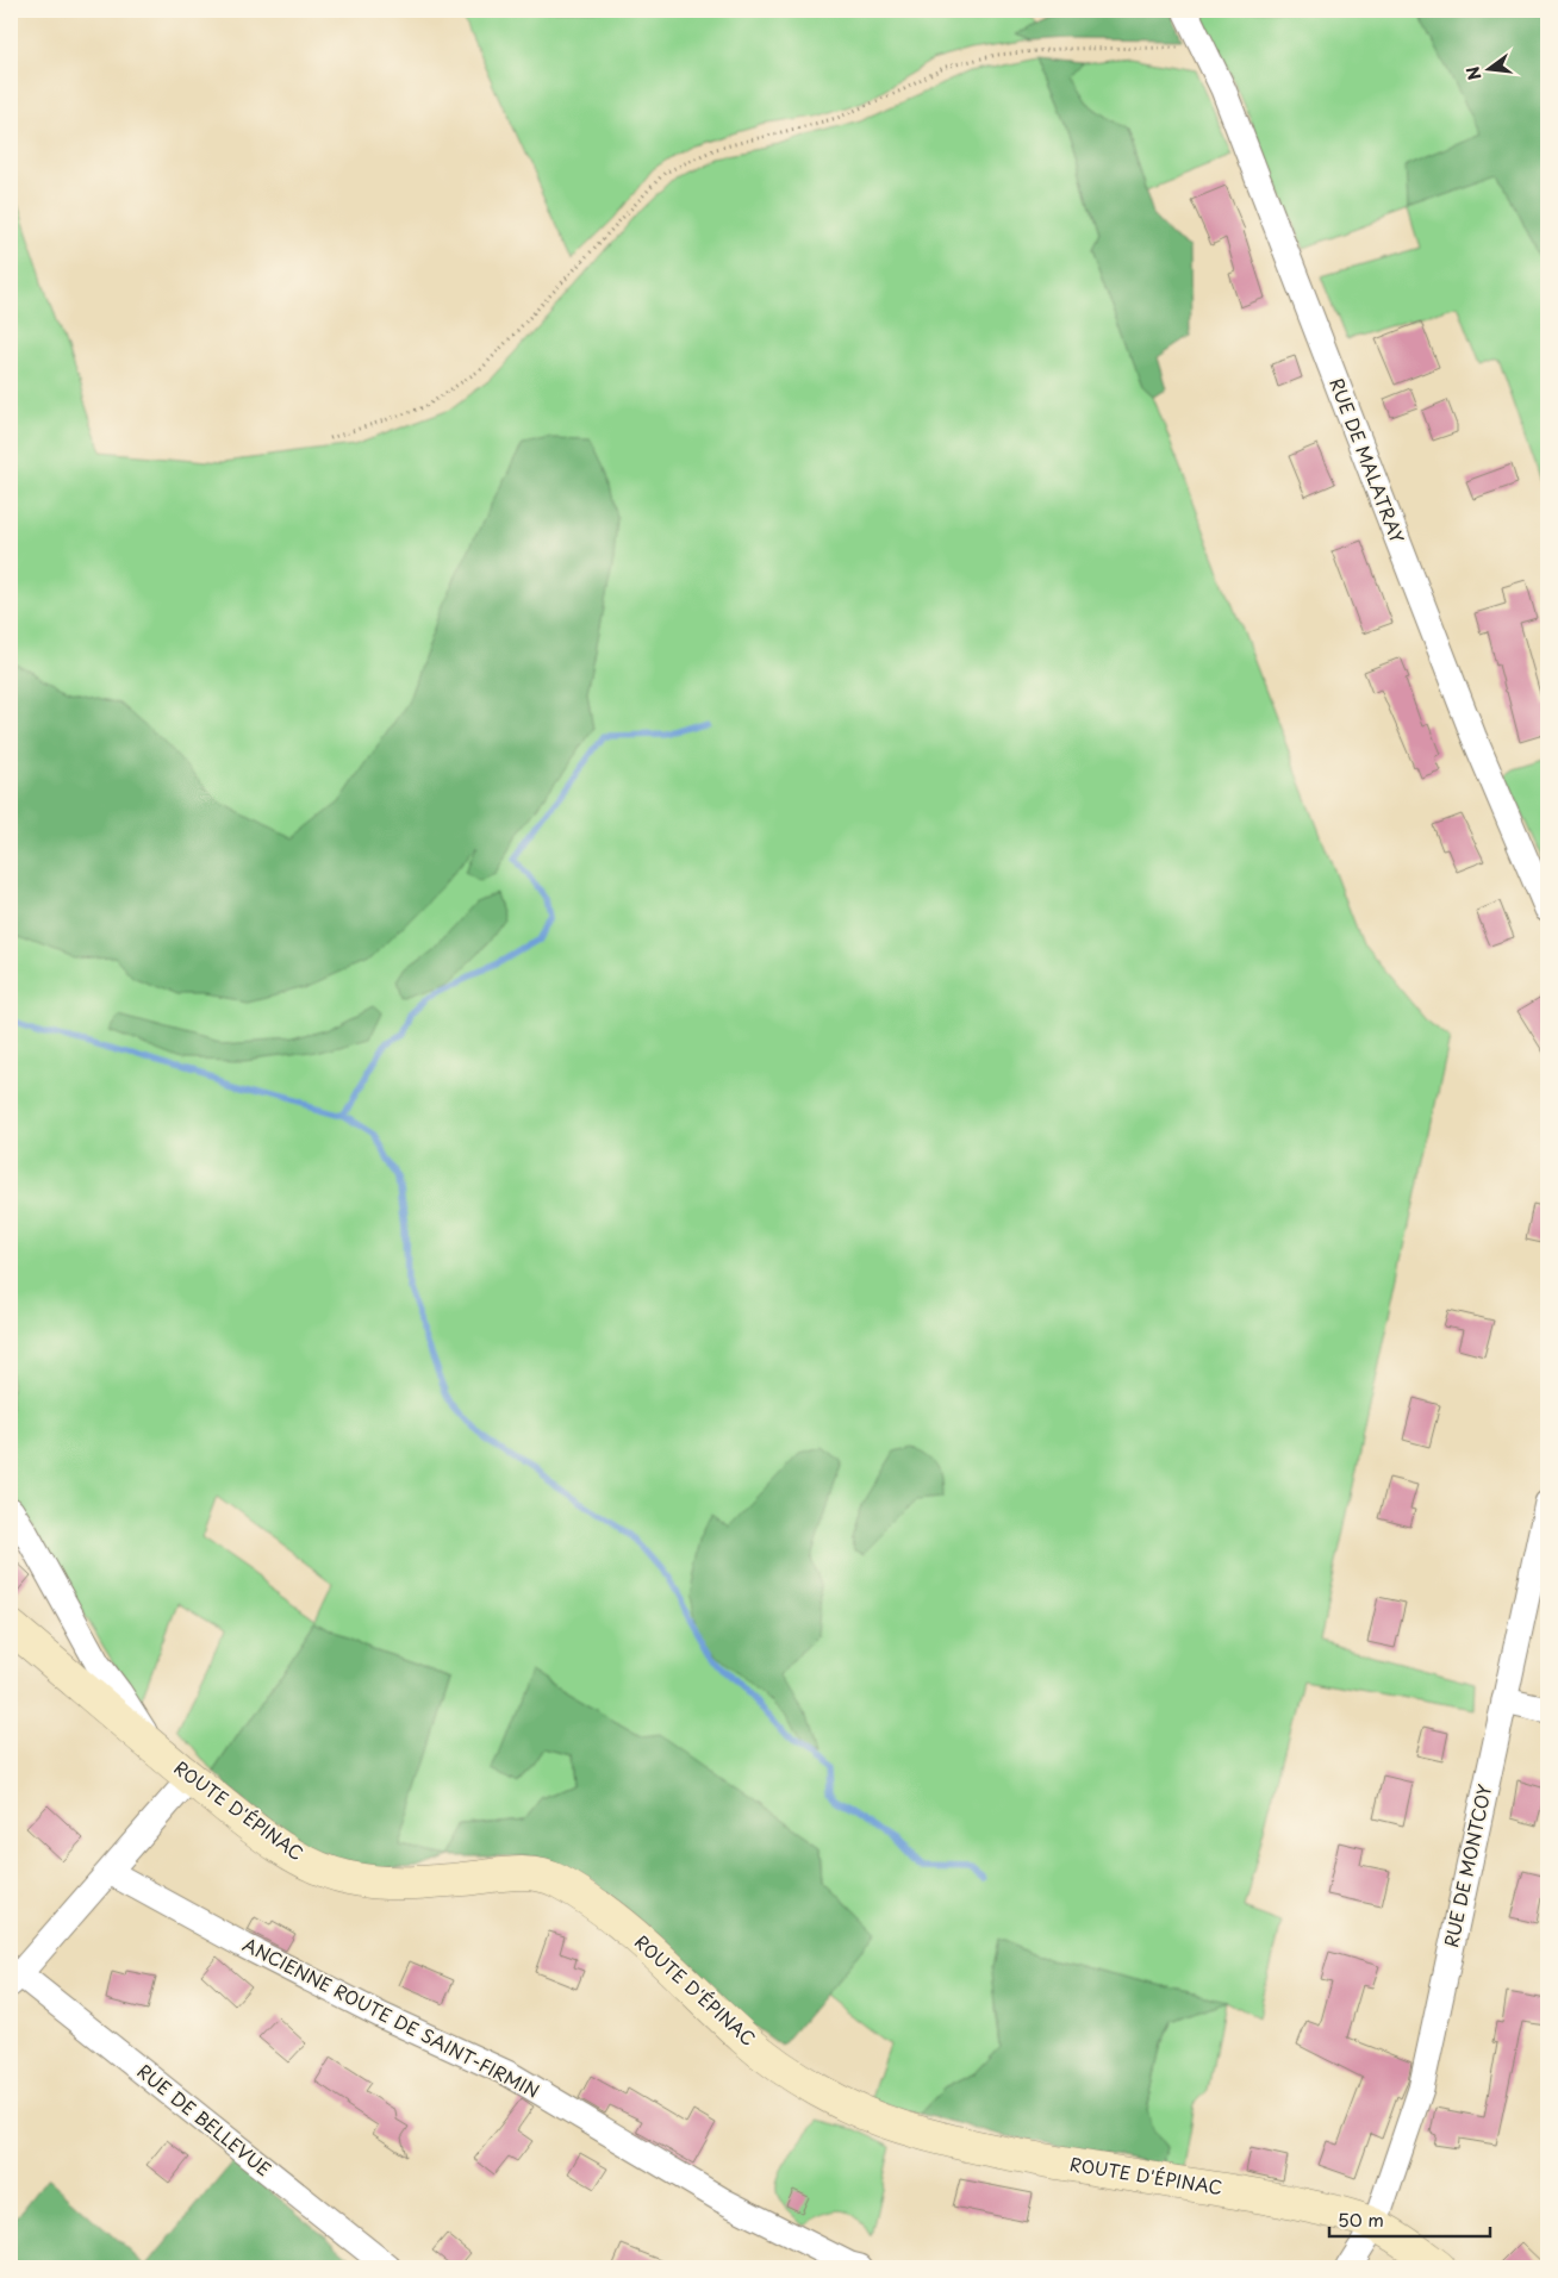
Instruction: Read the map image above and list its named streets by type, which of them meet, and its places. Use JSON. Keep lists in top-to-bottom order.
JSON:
{
  "streets": {
    "main road": ["ROUTE D'ÉPINAC"],
    "street": [
      "RUE DE MALATRAY",
      "RUE DE MONTCOY",
      "ANCIENNE ROUTE DE SAINT-FIRMIN",
      "RUE DE BELLEVUE"
    ]
  },
  "crossings": [
    ["ROUTE D'ÉPINAC", "RUE DE MONTCOY"],
    ["ROUTE D'ÉPINAC", "RUE DE BELLEVUE"],
    ["ANCIENNE ROUTE DE SAINT-FIRMIN", "RUE DE BELLEVUE"]
  ],
  "scale_bar": "50 m",
  "north": "left"
}
